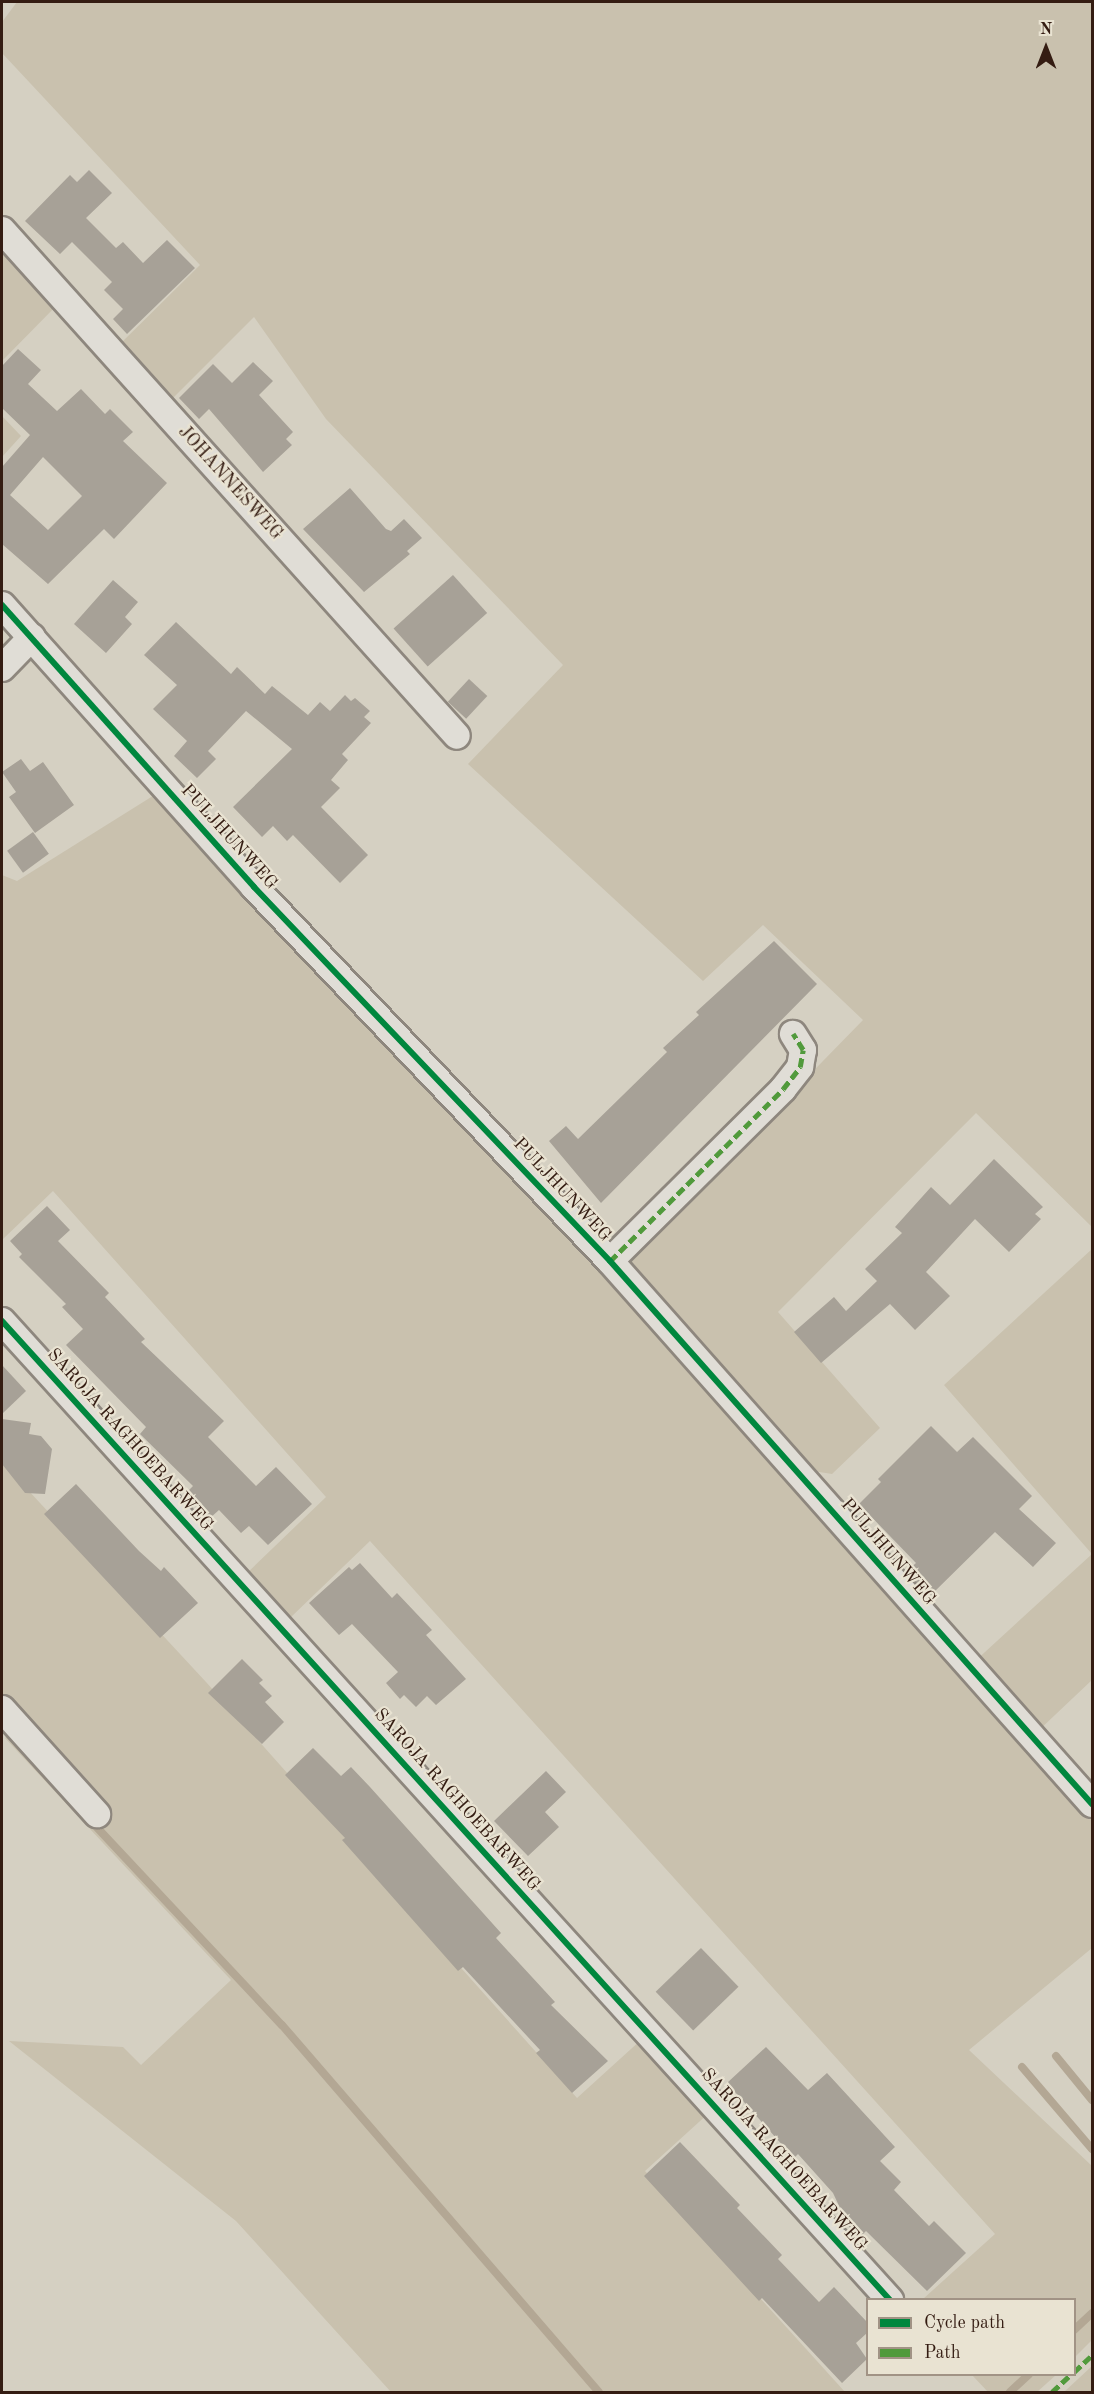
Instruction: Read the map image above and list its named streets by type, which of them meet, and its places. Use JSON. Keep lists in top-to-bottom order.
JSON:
{
  "streets": {
    "street": ["JOHANNESWEG", "PULJHUNWEG", "SAROJA RAGHOEBARWEG"]
  },
  "legend": ["Cycle path", "Path"],
  "north": "top"
}
